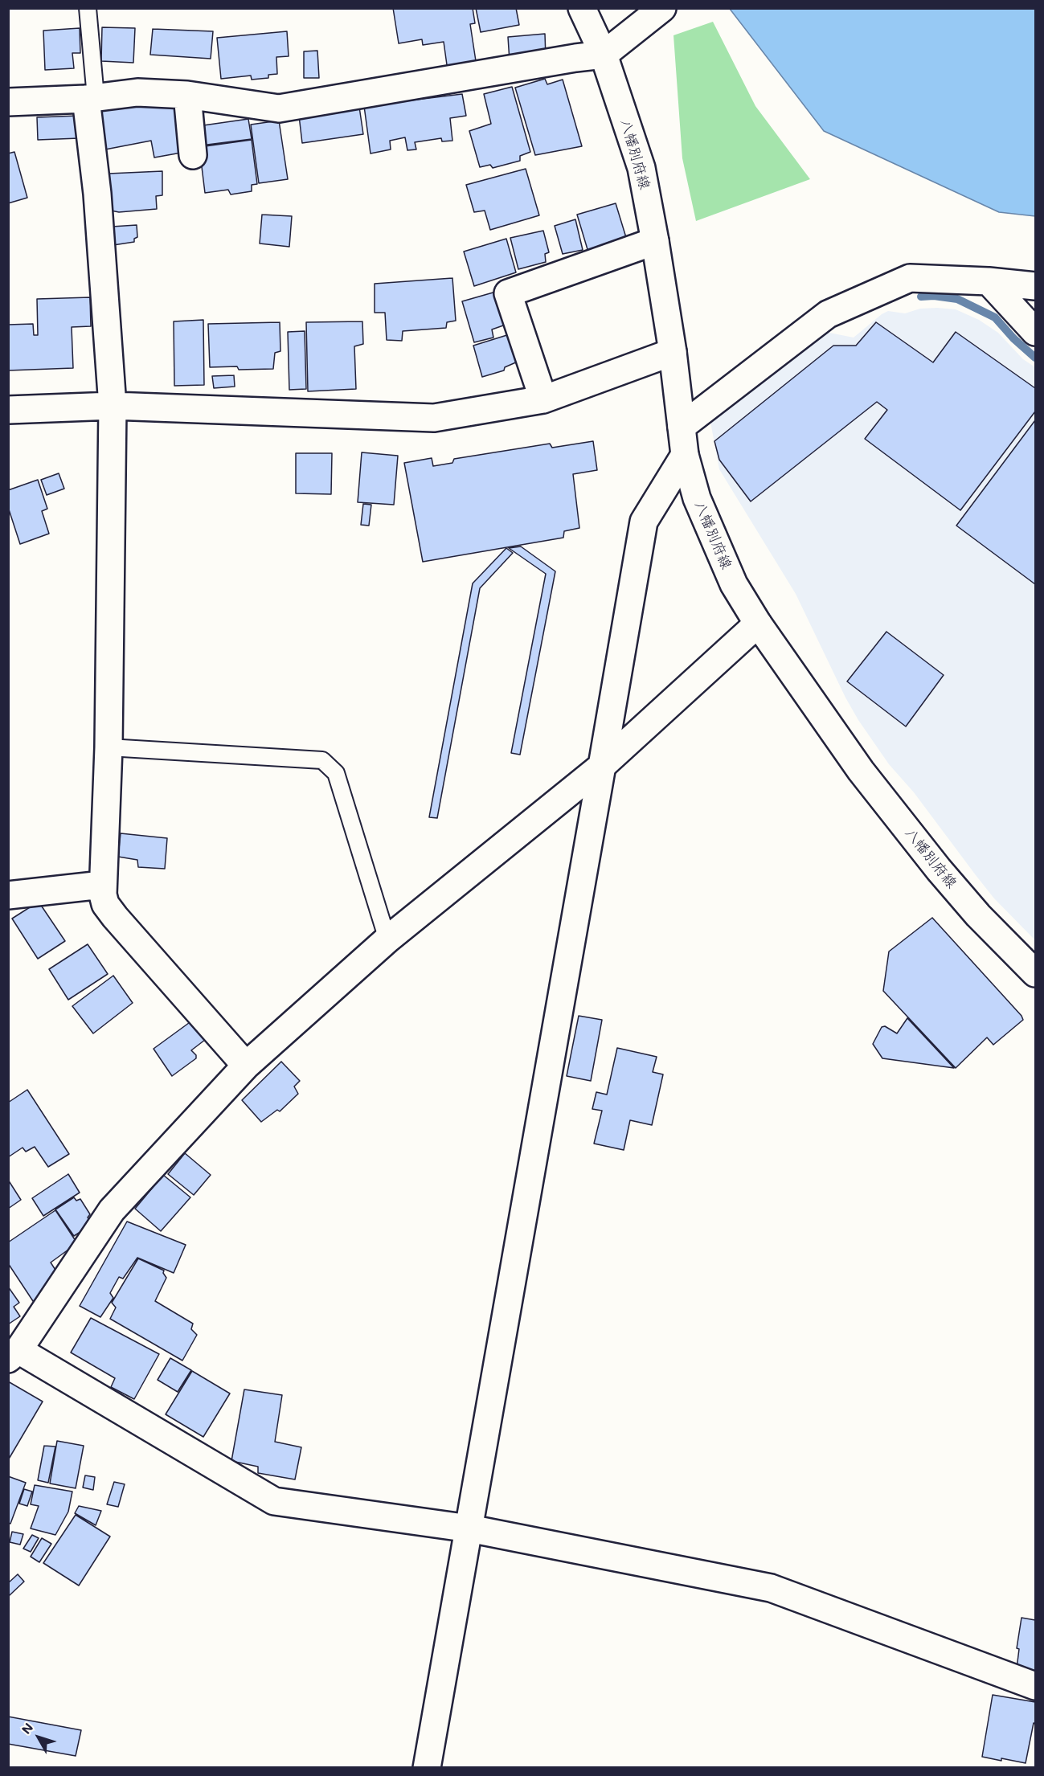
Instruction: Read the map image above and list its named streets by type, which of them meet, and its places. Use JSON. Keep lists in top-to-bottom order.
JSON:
{
  "streets": {
    "street": ["八幡別府線"]
  },
  "north": "top left"
}
